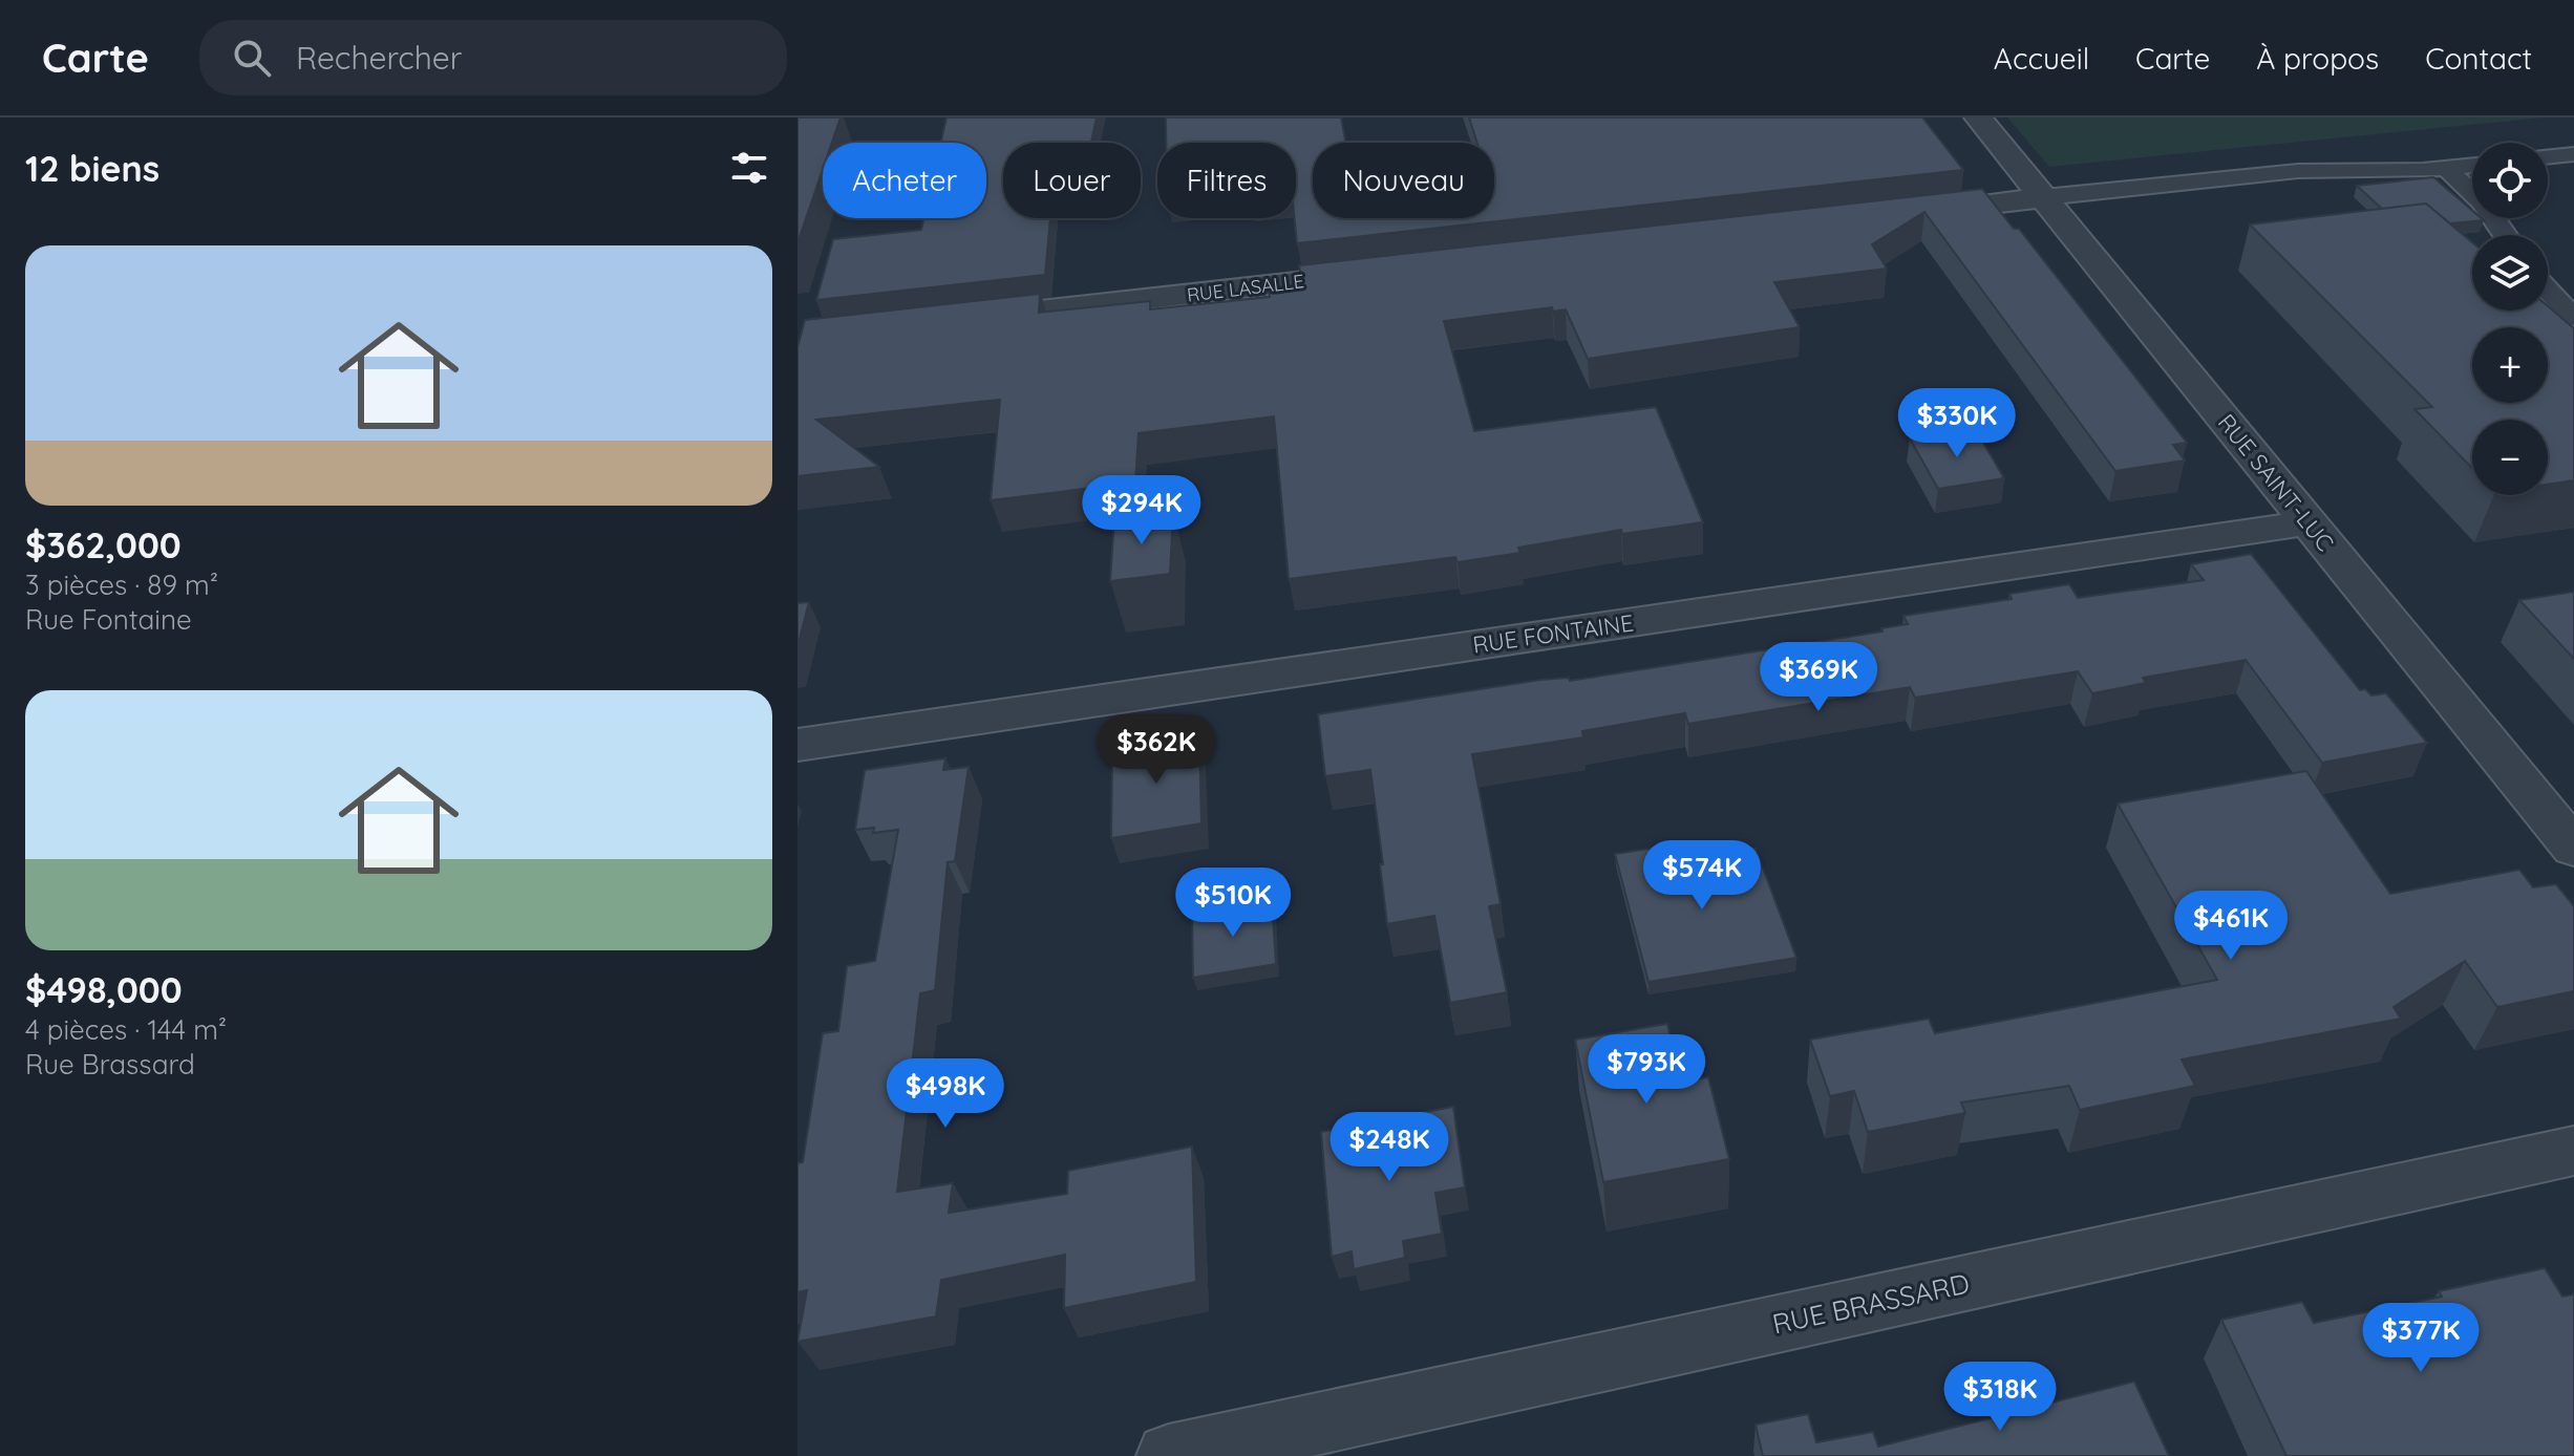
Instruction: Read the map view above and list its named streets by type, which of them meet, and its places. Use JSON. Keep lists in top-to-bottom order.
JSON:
{
  "streets": {
    "street": [
      "RUE LASALLE",
      "RUE SAINT-LUC",
      "RUE FONTAINE",
      "RUE BRASSARD"
    ]
  },
  "crossings": [
    ["RUE SAINT-LUC", "RUE FONTAINE"]
  ],
  "page": {
    "header": "Carte",
    "search": "Rechercher",
    "nav": [
      "Accueil",
      "Carte",
      "À propos",
      "Contact"
    ],
    "heading": "12 biens",
    "map_buttons": ["+", "−"],
    "chip": [
      "Acheter",
      "Louer",
      "Filtres",
      "Nouveau"
    ],
    "list": [
      {
        "name": "$362,000",
        "note": "3 pièces · 89 m² · Rue Fontaine"
      },
      {
        "name": "$498,000",
        "note": "4 pièces · 144 m² · Rue Brassard"
      }
    ],
    "price": [
      "$330K",
      "$294K",
      "$369K",
      "$362K",
      "$574K",
      "$510K",
      "$461K",
      "$793K",
      "$498K",
      "$248K",
      "$377K",
      "$318K"
    ]
  }
}
